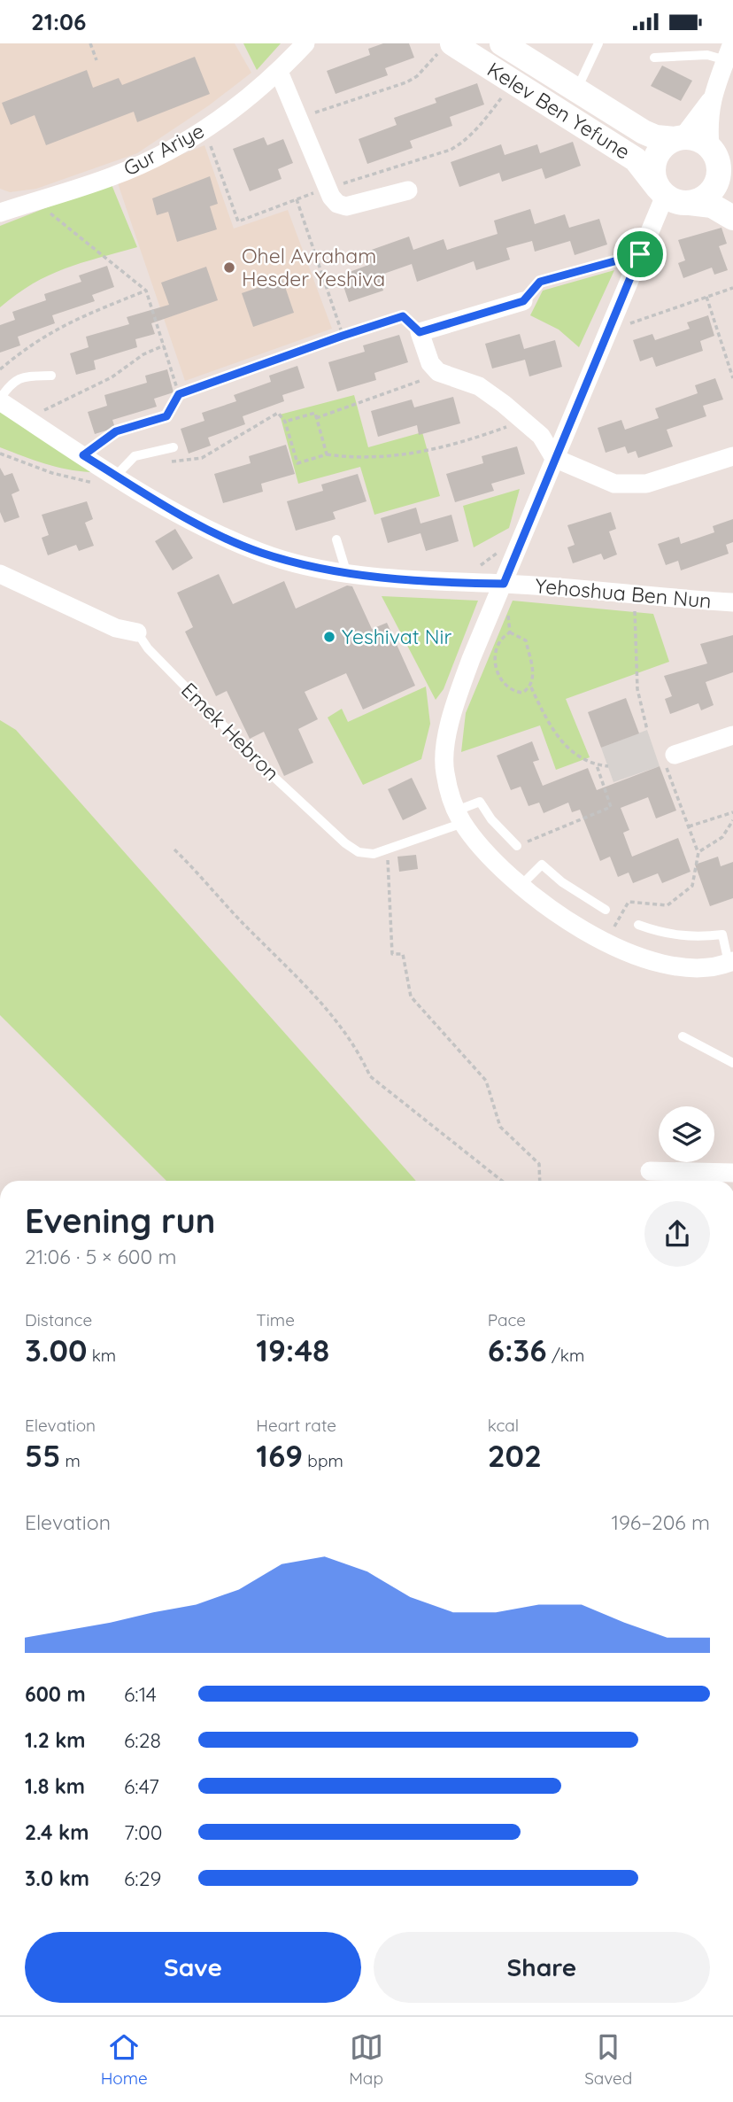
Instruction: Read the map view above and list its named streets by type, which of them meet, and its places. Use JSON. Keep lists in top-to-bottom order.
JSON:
{
  "streets": {
    "street": [
      "Kelev Ben Yefune",
      "Gur Ariye",
      "Yehoshua Ben Nun",
      "Emek Hebron"
    ]
  },
  "places": ["Ohel Avraham Hesder Yeshiva", "Yeshivat Nir"],
  "page": {
    "status": "21:06",
    "heading": ["Evening run", "21:06 · 5 × 600 m"],
    "stats": [
      ["Distance", "3.00 km"],
      ["Time", "19:48"],
      ["Pace", "6:36 /km"],
      ["Elevation", "55 m"],
      ["Heart rate", "169 bpm"],
      ["kcal", "202"]
    ],
    "chart": ["Elevation", "196–206 m"],
    "list": [
      {
        "name": "600 m",
        "note": "6:14"
      },
      {
        "name": "1.2 km",
        "note": "6:28"
      },
      {
        "name": "1.8 km",
        "note": "6:47"
      },
      {
        "name": "2.4 km",
        "note": "7:00"
      },
      {
        "name": "3.0 km",
        "note": "6:29"
      }
    ],
    "buttons": ["Save", "Share"],
    "tabs": ["Home", "Map", "Saved"]
  }
}
